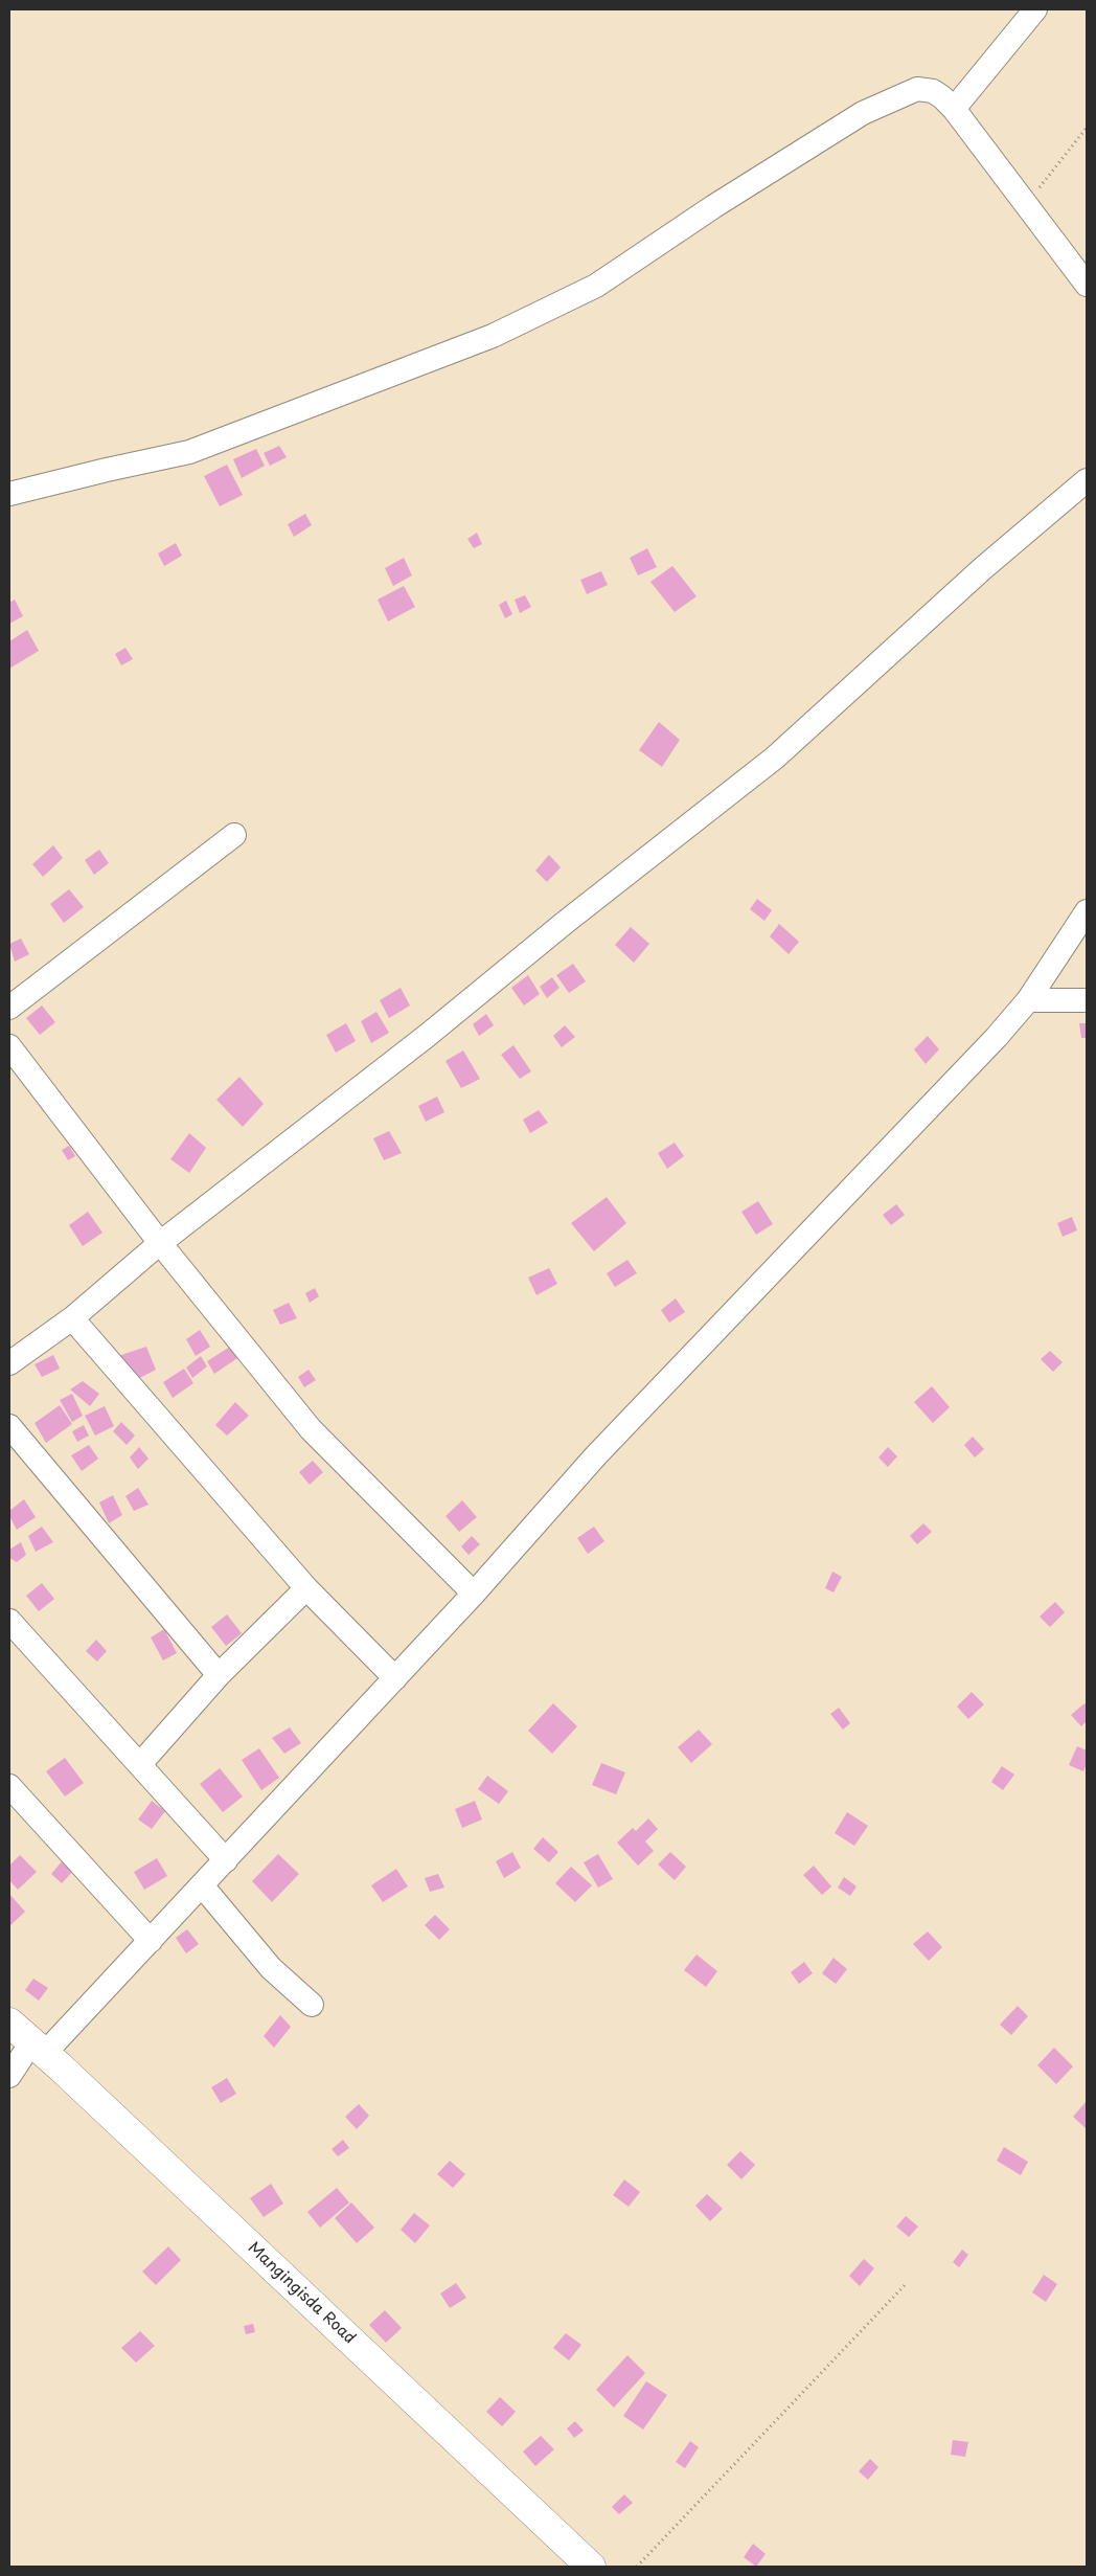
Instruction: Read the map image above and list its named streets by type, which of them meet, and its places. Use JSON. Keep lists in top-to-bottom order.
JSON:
{
  "streets": {
    "street": ["Mangingisda Road"]
  }
}
